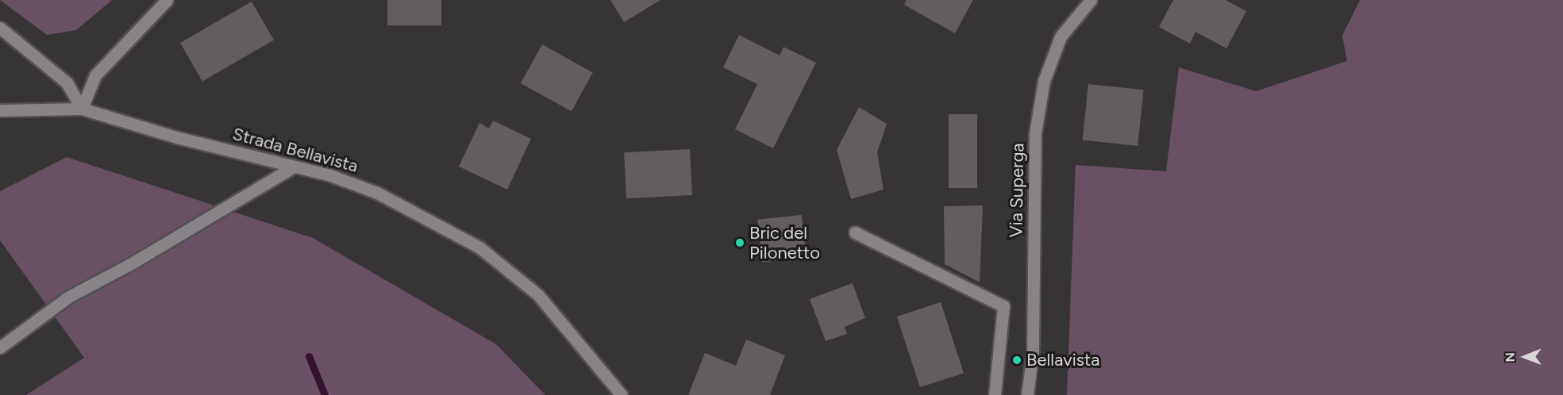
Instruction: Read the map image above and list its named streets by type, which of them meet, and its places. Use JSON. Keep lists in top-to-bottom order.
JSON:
{
  "streets": {
    "street": ["Strada Bellavista", "Via Superga"]
  },
  "places": ["Bric del Pilonetto", "Bellavista"],
  "north": "left"
}
